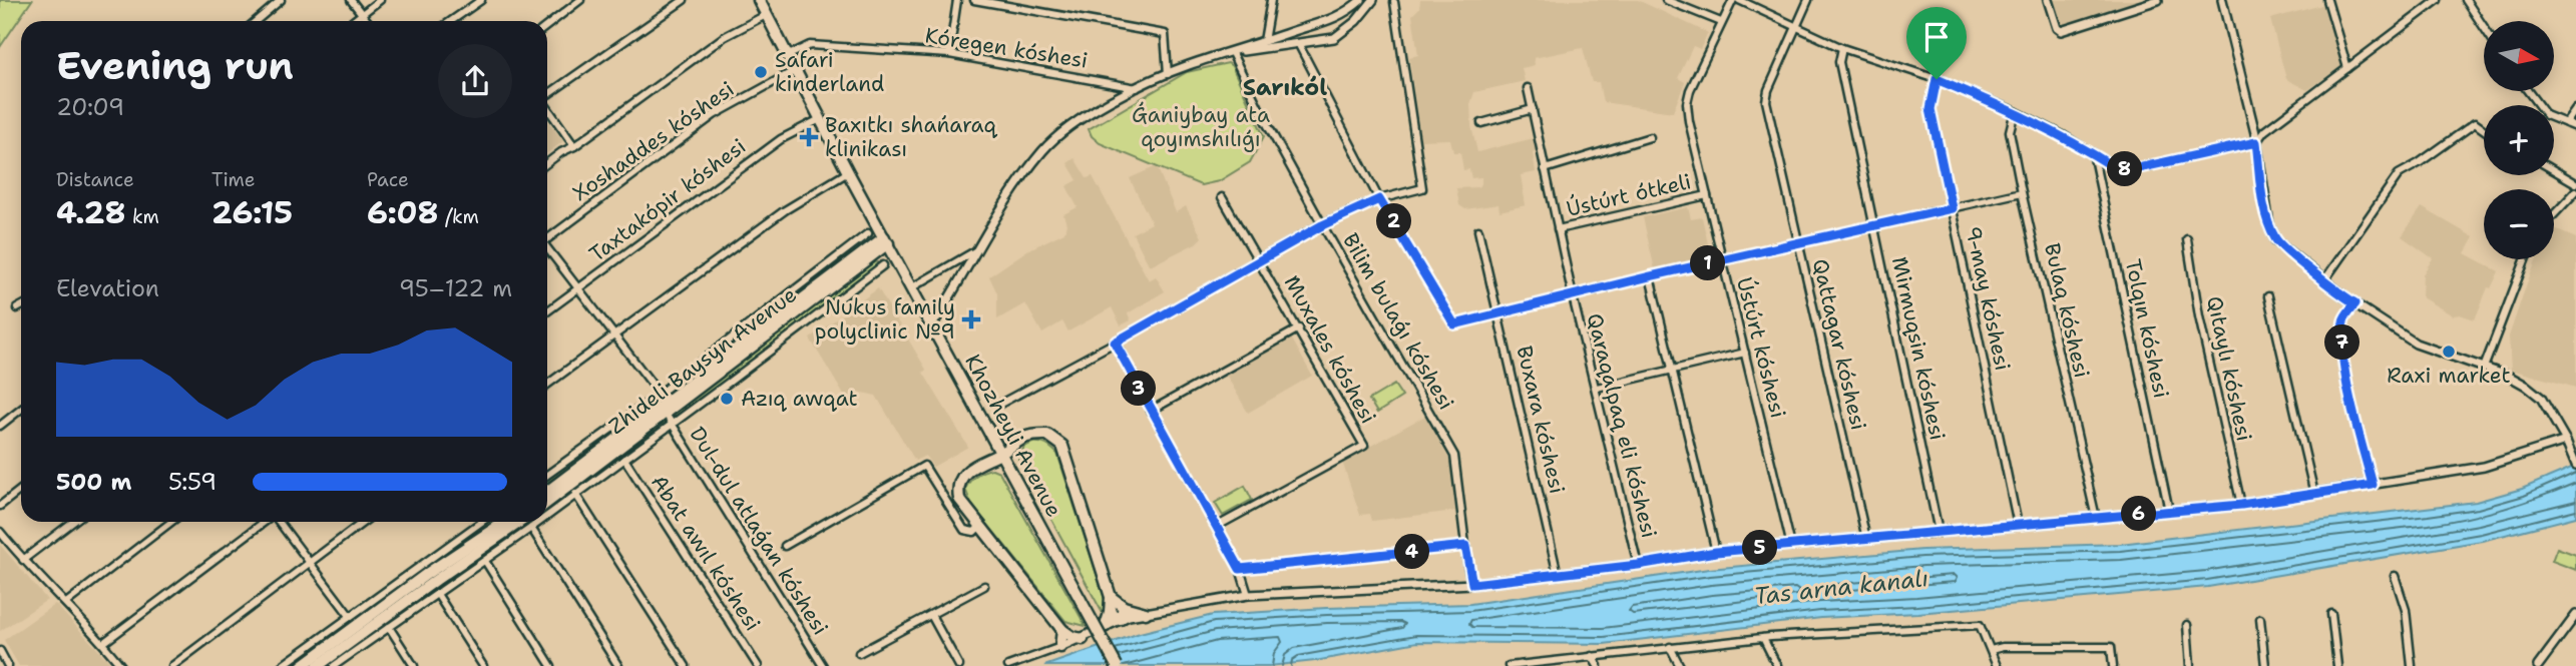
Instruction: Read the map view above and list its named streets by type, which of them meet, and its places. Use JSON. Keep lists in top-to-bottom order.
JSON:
{
  "streets": {
    "main road": ["Zhideli Baysyn Avenue", "Khozheyli Avenue"],
    "street": [
      "Kóregen kóshesi",
      "Xoshaddes kóshesi",
      "Ústúrt ótkeli",
      "Taxtakópir kóshesi",
      "9-may kóshesi",
      "Bulaq kóshesi",
      "Bilim bulaǵı kóshesi",
      "Tolqın kóshesi",
      "Qattagar kóshesi",
      "Ústúrt kóshesi",
      "Mirmuqsin kóshesi",
      "Muxales kóshesi",
      "Qıtaylı kóshesi",
      "Buxara kóshesi",
      "Qaraqalpaq eli kóshesi",
      "Dul-dul atlaǵan kóshesi",
      "Abat awıl kóshesi"
    ]
  },
  "crossings": [
    ["Kóregen kóshesi", "Khozheyli Avenue"],
    ["Xoshaddes kóshesi", "Khozheyli Avenue"],
    ["Ústúrt ótkeli", "Ústúrt kóshesi"],
    ["Ústúrt ótkeli", "Qaraqalpaq eli kóshesi"],
    ["Taxtakópir kóshesi", "Khozheyli Avenue"],
    ["Zhideli Baysyn Avenue", "Khozheyli Avenue"],
    ["Zhideli Baysyn Avenue", "Dul-dul atlaǵan kóshesi"]
  ],
  "districts": ["Sarıkól"],
  "water": ["Tas arna kanalı"],
  "parks": ["Ǵaniybay ata qoyımshılıǵı"],
  "places": {
    "other": ["Safari kinderland", "Raxi market", "Azıq awqat"],
    "health": ["Baxıtkı shańaraq klinikası", "Nukus family polyclinic №9"]
  },
  "north": "right",
  "page": {
    "map_buttons": ["+", "−"],
    "heading": ["Evening run", "20:09"],
    "stats": [
      ["Distance", "4.28 km"],
      ["Time", "26:15"],
      ["Pace", "6:08 /km"]
    ],
    "pins": [
      "8",
      "2",
      "1",
      "7",
      "3",
      "6",
      "5",
      "4"
    ],
    "chart": ["Elevation", "95–122 m"],
    "list": [
      {
        "name": "500 m",
        "note": "5:59"
      }
    ]
  }
}
